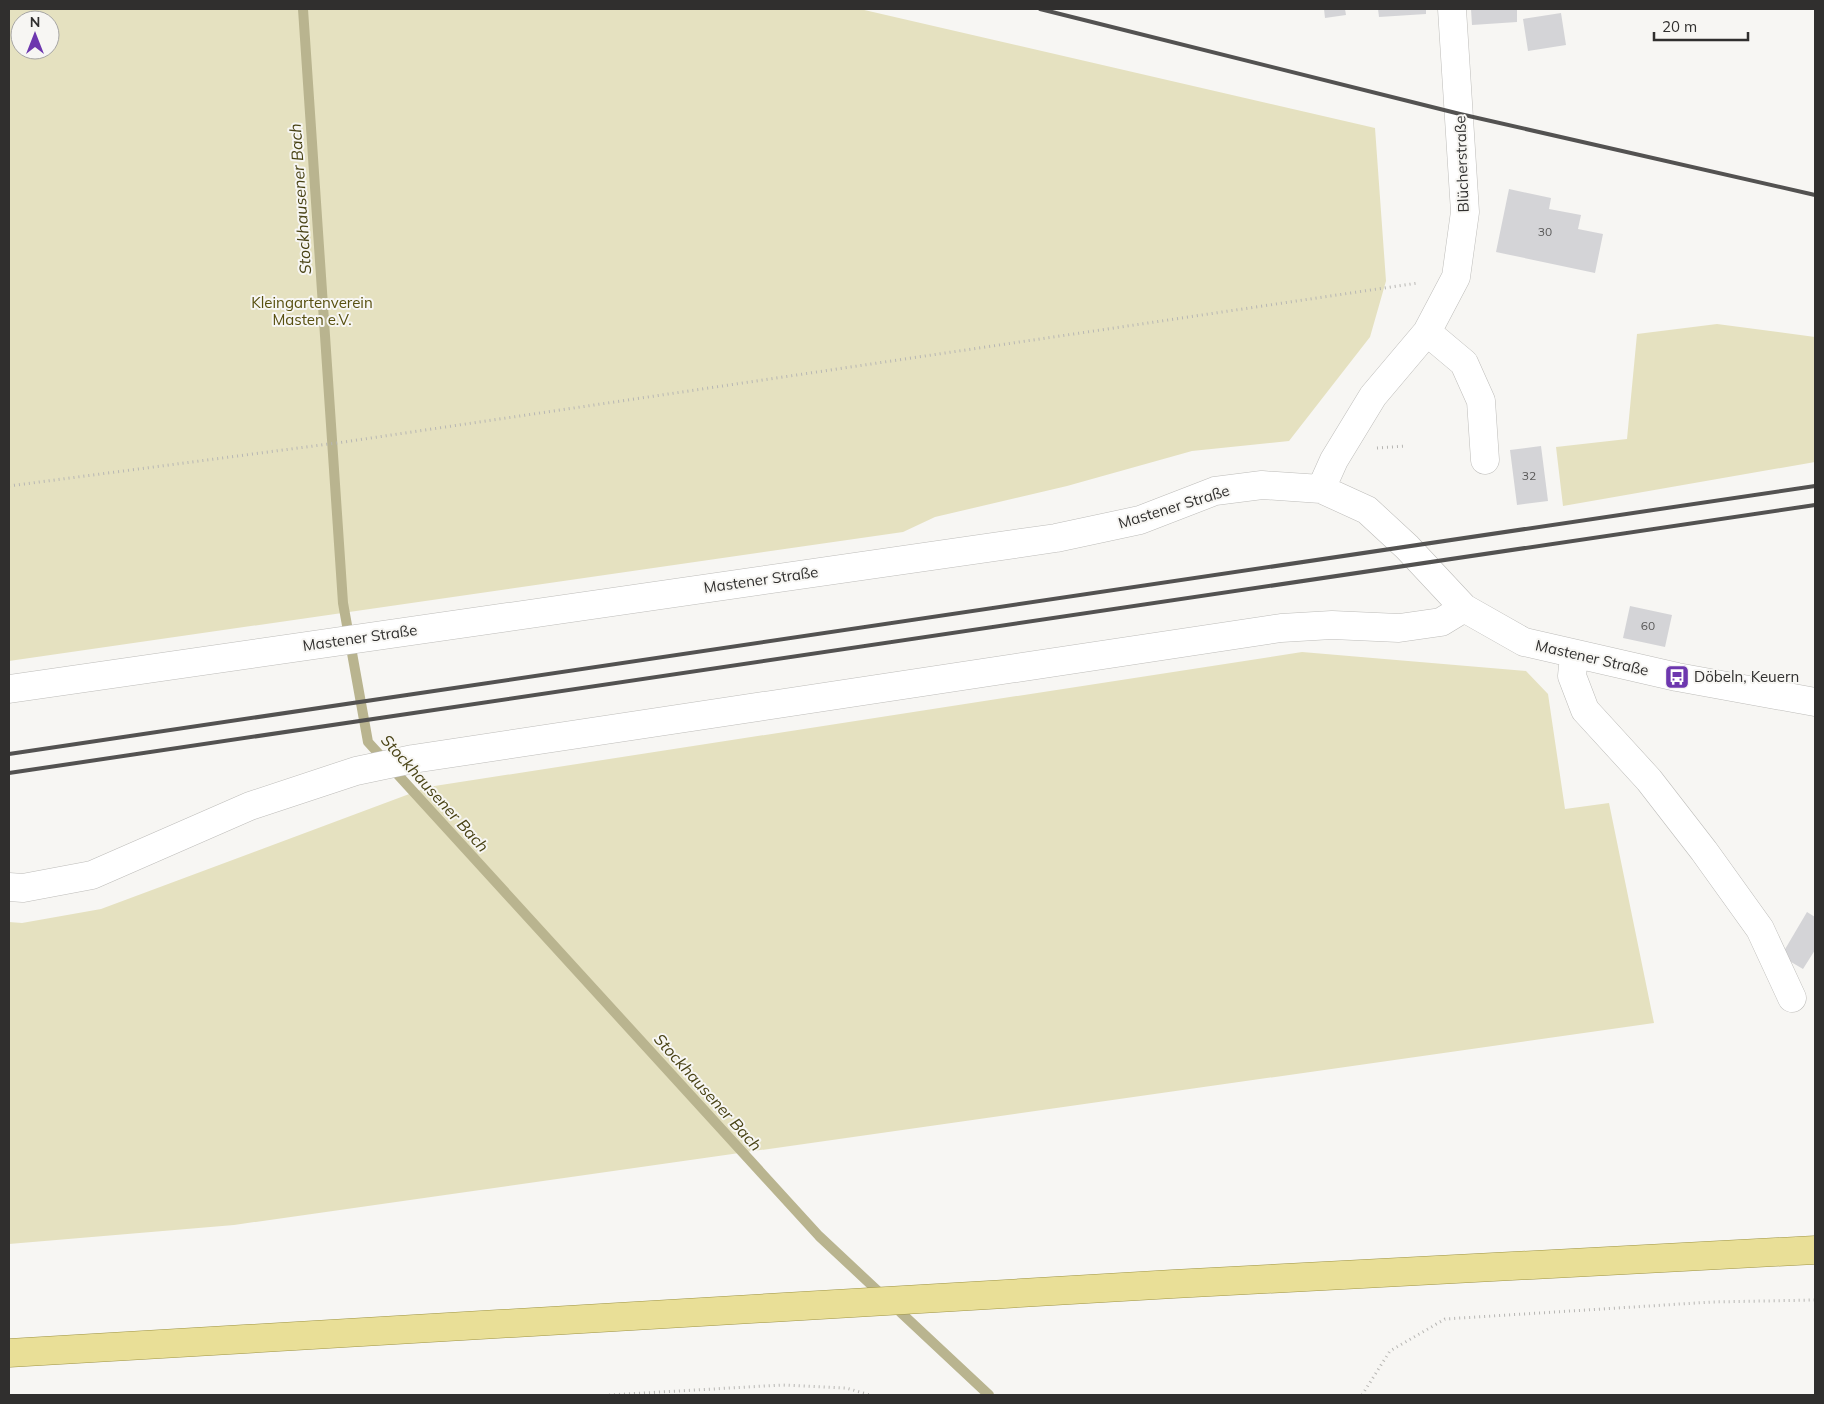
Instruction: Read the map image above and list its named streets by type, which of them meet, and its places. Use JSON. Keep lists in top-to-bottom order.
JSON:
{
  "streets": {
    "street": ["Blücherstraße", "Mastener Straße"]
  },
  "crossings": [
    ["Blücherstraße", "Mastener Straße"]
  ],
  "water": ["Stockhausener Bach"],
  "parks": ["Kleingartenverein Masten e.V."],
  "places": {
    "bus stop": ["Döbeln, Keuern"]
  },
  "house_numbers": ["30", "32", "60"],
  "scale_bar": "20 m",
  "north": "top"
}
